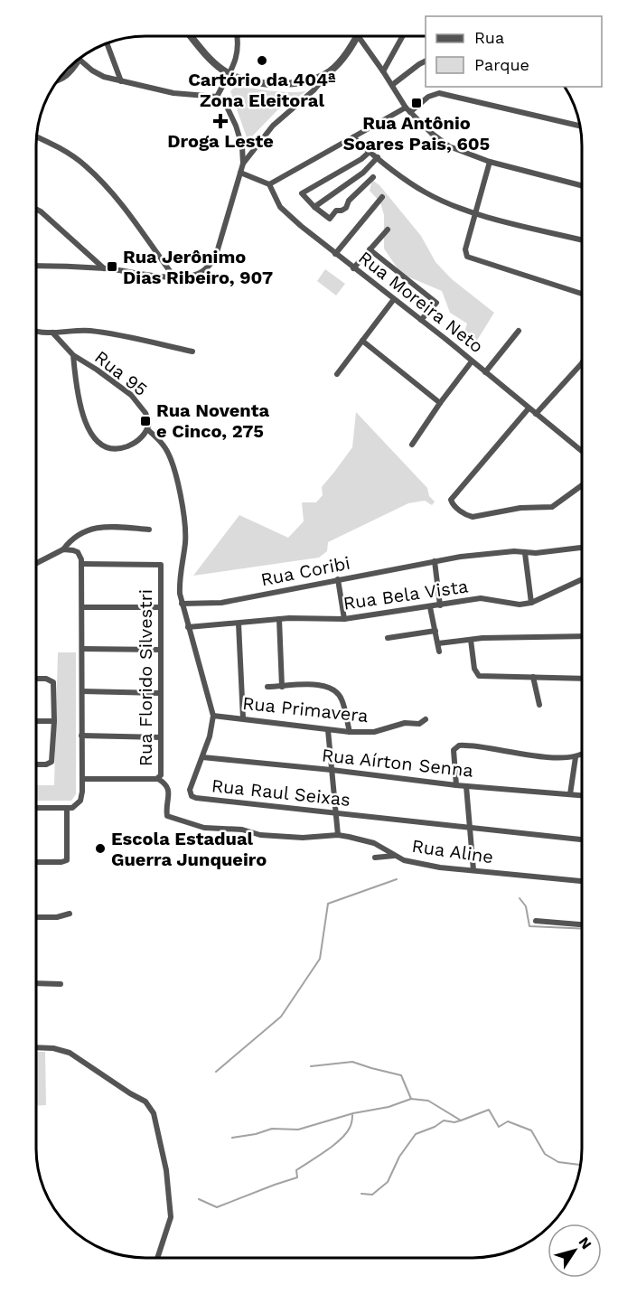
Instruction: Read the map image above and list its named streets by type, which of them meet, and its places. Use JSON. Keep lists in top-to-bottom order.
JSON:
{
  "streets": {
    "street": [
      "Rua Moreira Neto",
      "Rua 95",
      "Rua Coribi",
      "Rua Bela Vista",
      "Rua Florido Silvestri",
      "Rua Primavera",
      "Rua Aírton Senna",
      "Rua Raul Seixas",
      "Rua Aline"
    ]
  },
  "crossings": [
    ["Rua 95", "Rua Raul Seixas"],
    ["Rua Coribi", "Rua Raul Seixas"],
    ["Rua Bela Vista", "Rua Raul Seixas"],
    ["Rua Florido Silvestri", "Rua Aline"],
    ["Rua Primavera", "Rua Raul Seixas"],
    ["Rua Aírton Senna", "Rua Raul Seixas"]
  ],
  "places": {
    "other": ["Cartório da 404ª Zona Eleitoral", "Escola Estadual Guerra Junqueiro"],
    "transit": ["Rua Antônio Soares Pais, 605", "Rua Jerônimo Dias Ribeiro, 907", "Rua Noventa e Cinco, 275"],
    "health": ["Droga Leste"]
  },
  "legend": ["Rua", "Parque"],
  "north": "top right"
}
